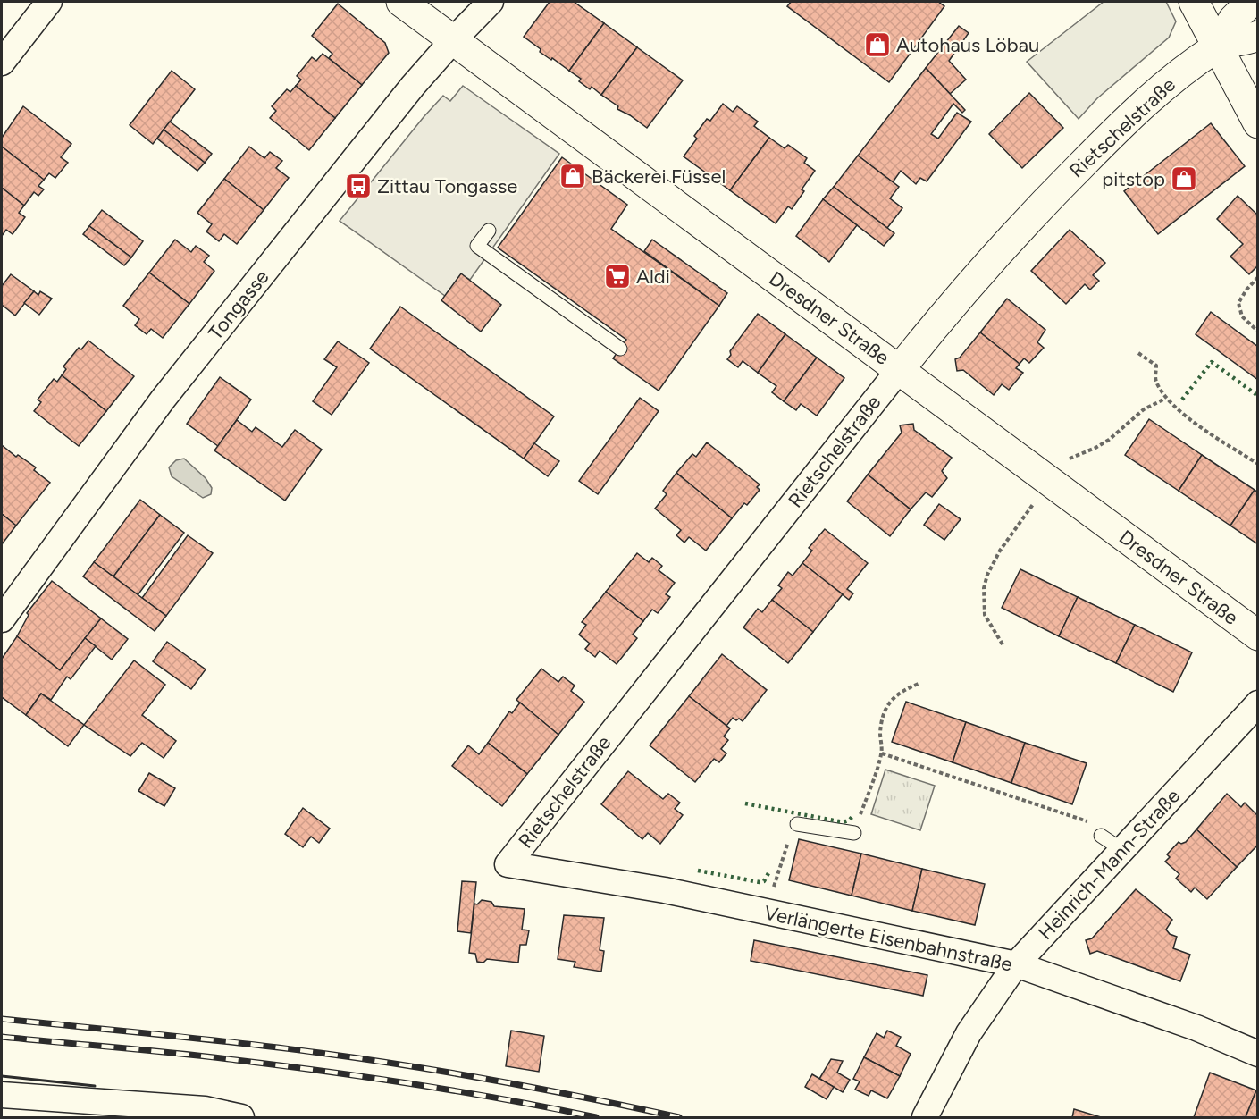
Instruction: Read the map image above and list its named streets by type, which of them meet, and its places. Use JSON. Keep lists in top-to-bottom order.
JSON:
{
  "streets": {
    "main road": ["Rietschelstraße", "Dresdner Straße"],
    "street": ["Tongasse", "Heinrich-Mann-Straße", "Verlängerte Eisenbahnstraße"]
  },
  "crossings": [
    ["Rietschelstraße", "Dresdner Straße"],
    ["Rietschelstraße", "Verlängerte Eisenbahnstraße"],
    ["Tongasse", "Dresdner Straße"],
    ["Heinrich-Mann-Straße", "Verlängerte Eisenbahnstraße"]
  ],
  "places": {
    "shop": ["Autohaus Löbau", "Bäckerei Füssel", "pitstop"],
    "bus stop": ["Zittau Tongasse"],
    "supermarket": ["Aldi"]
  }
}
